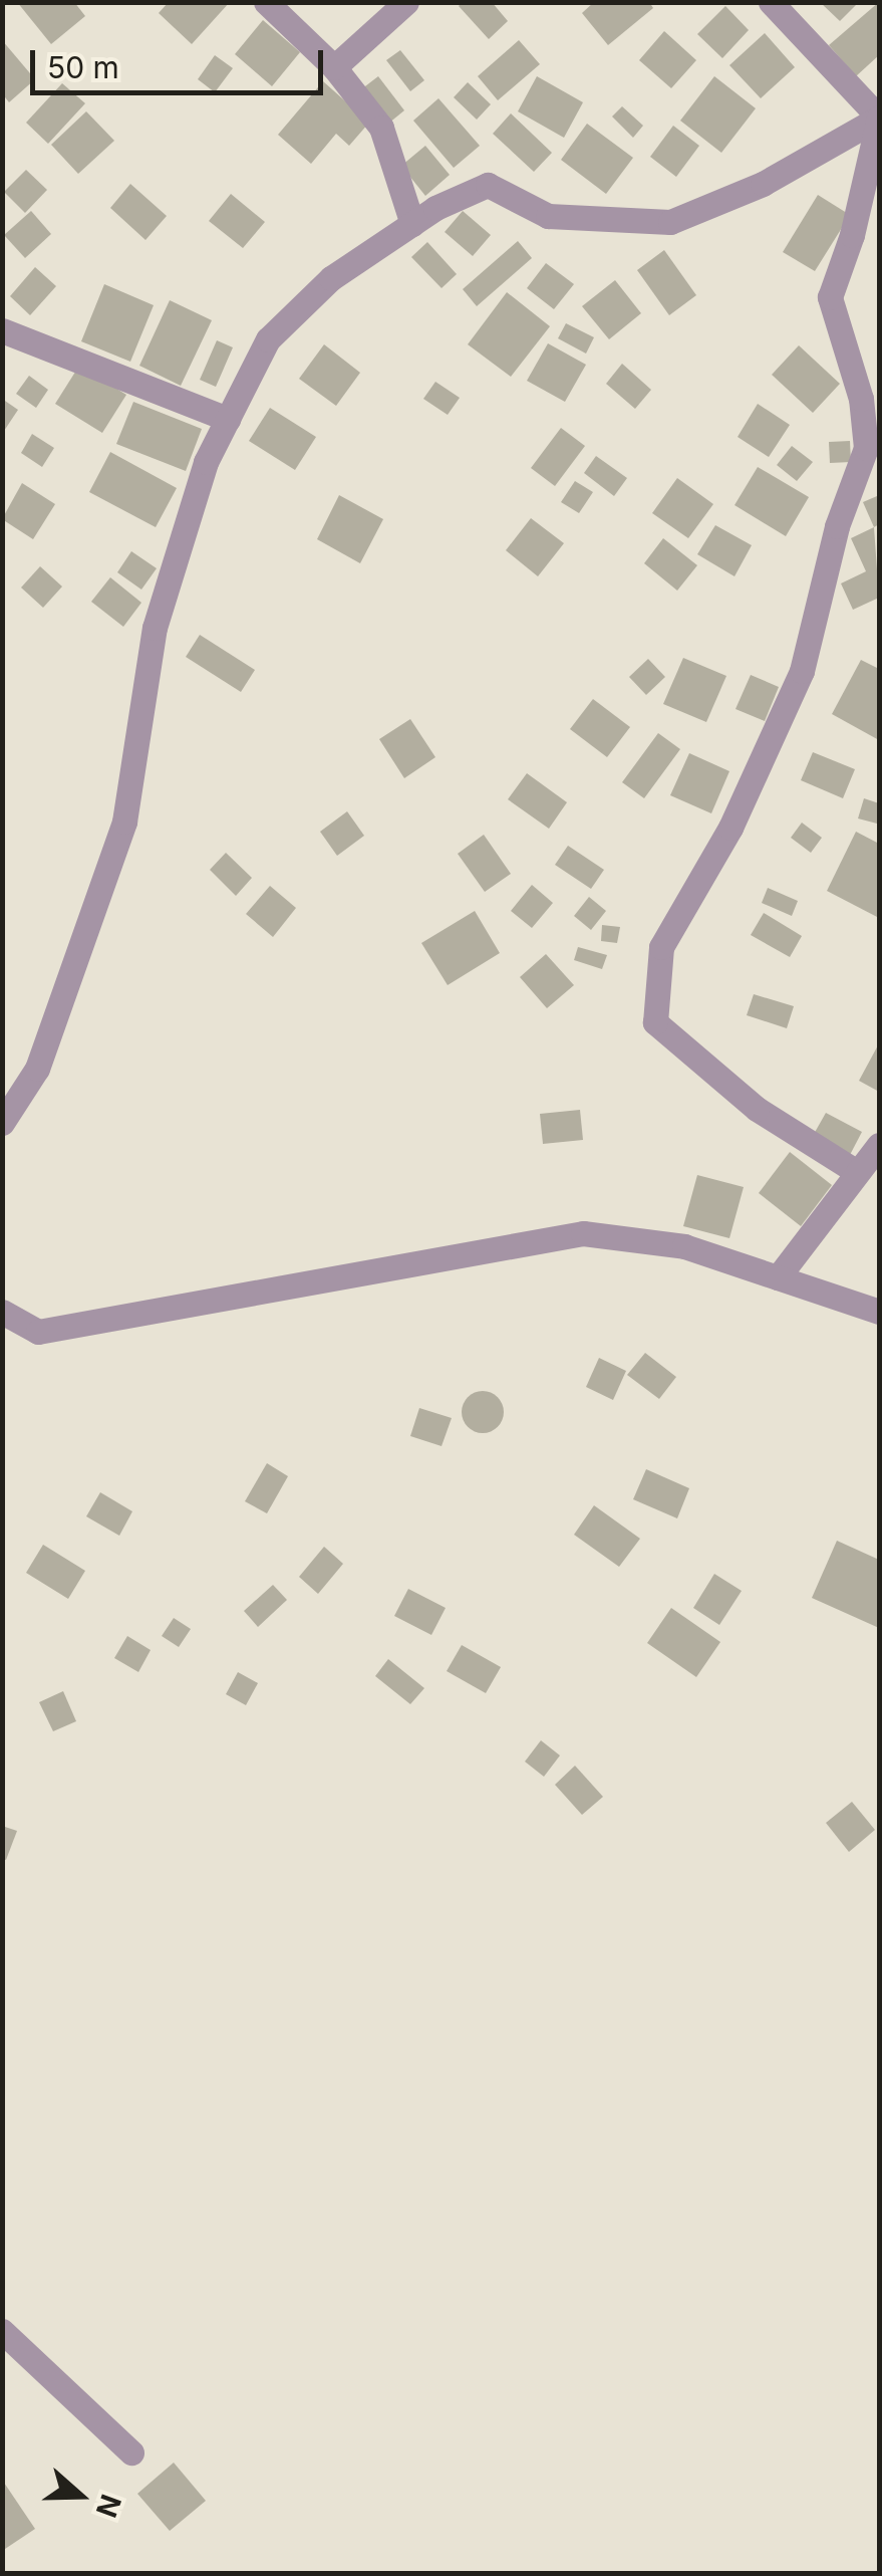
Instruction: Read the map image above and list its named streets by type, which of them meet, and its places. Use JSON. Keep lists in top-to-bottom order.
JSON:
{
  "scale_bar": "50 m",
  "north": "right"
}
